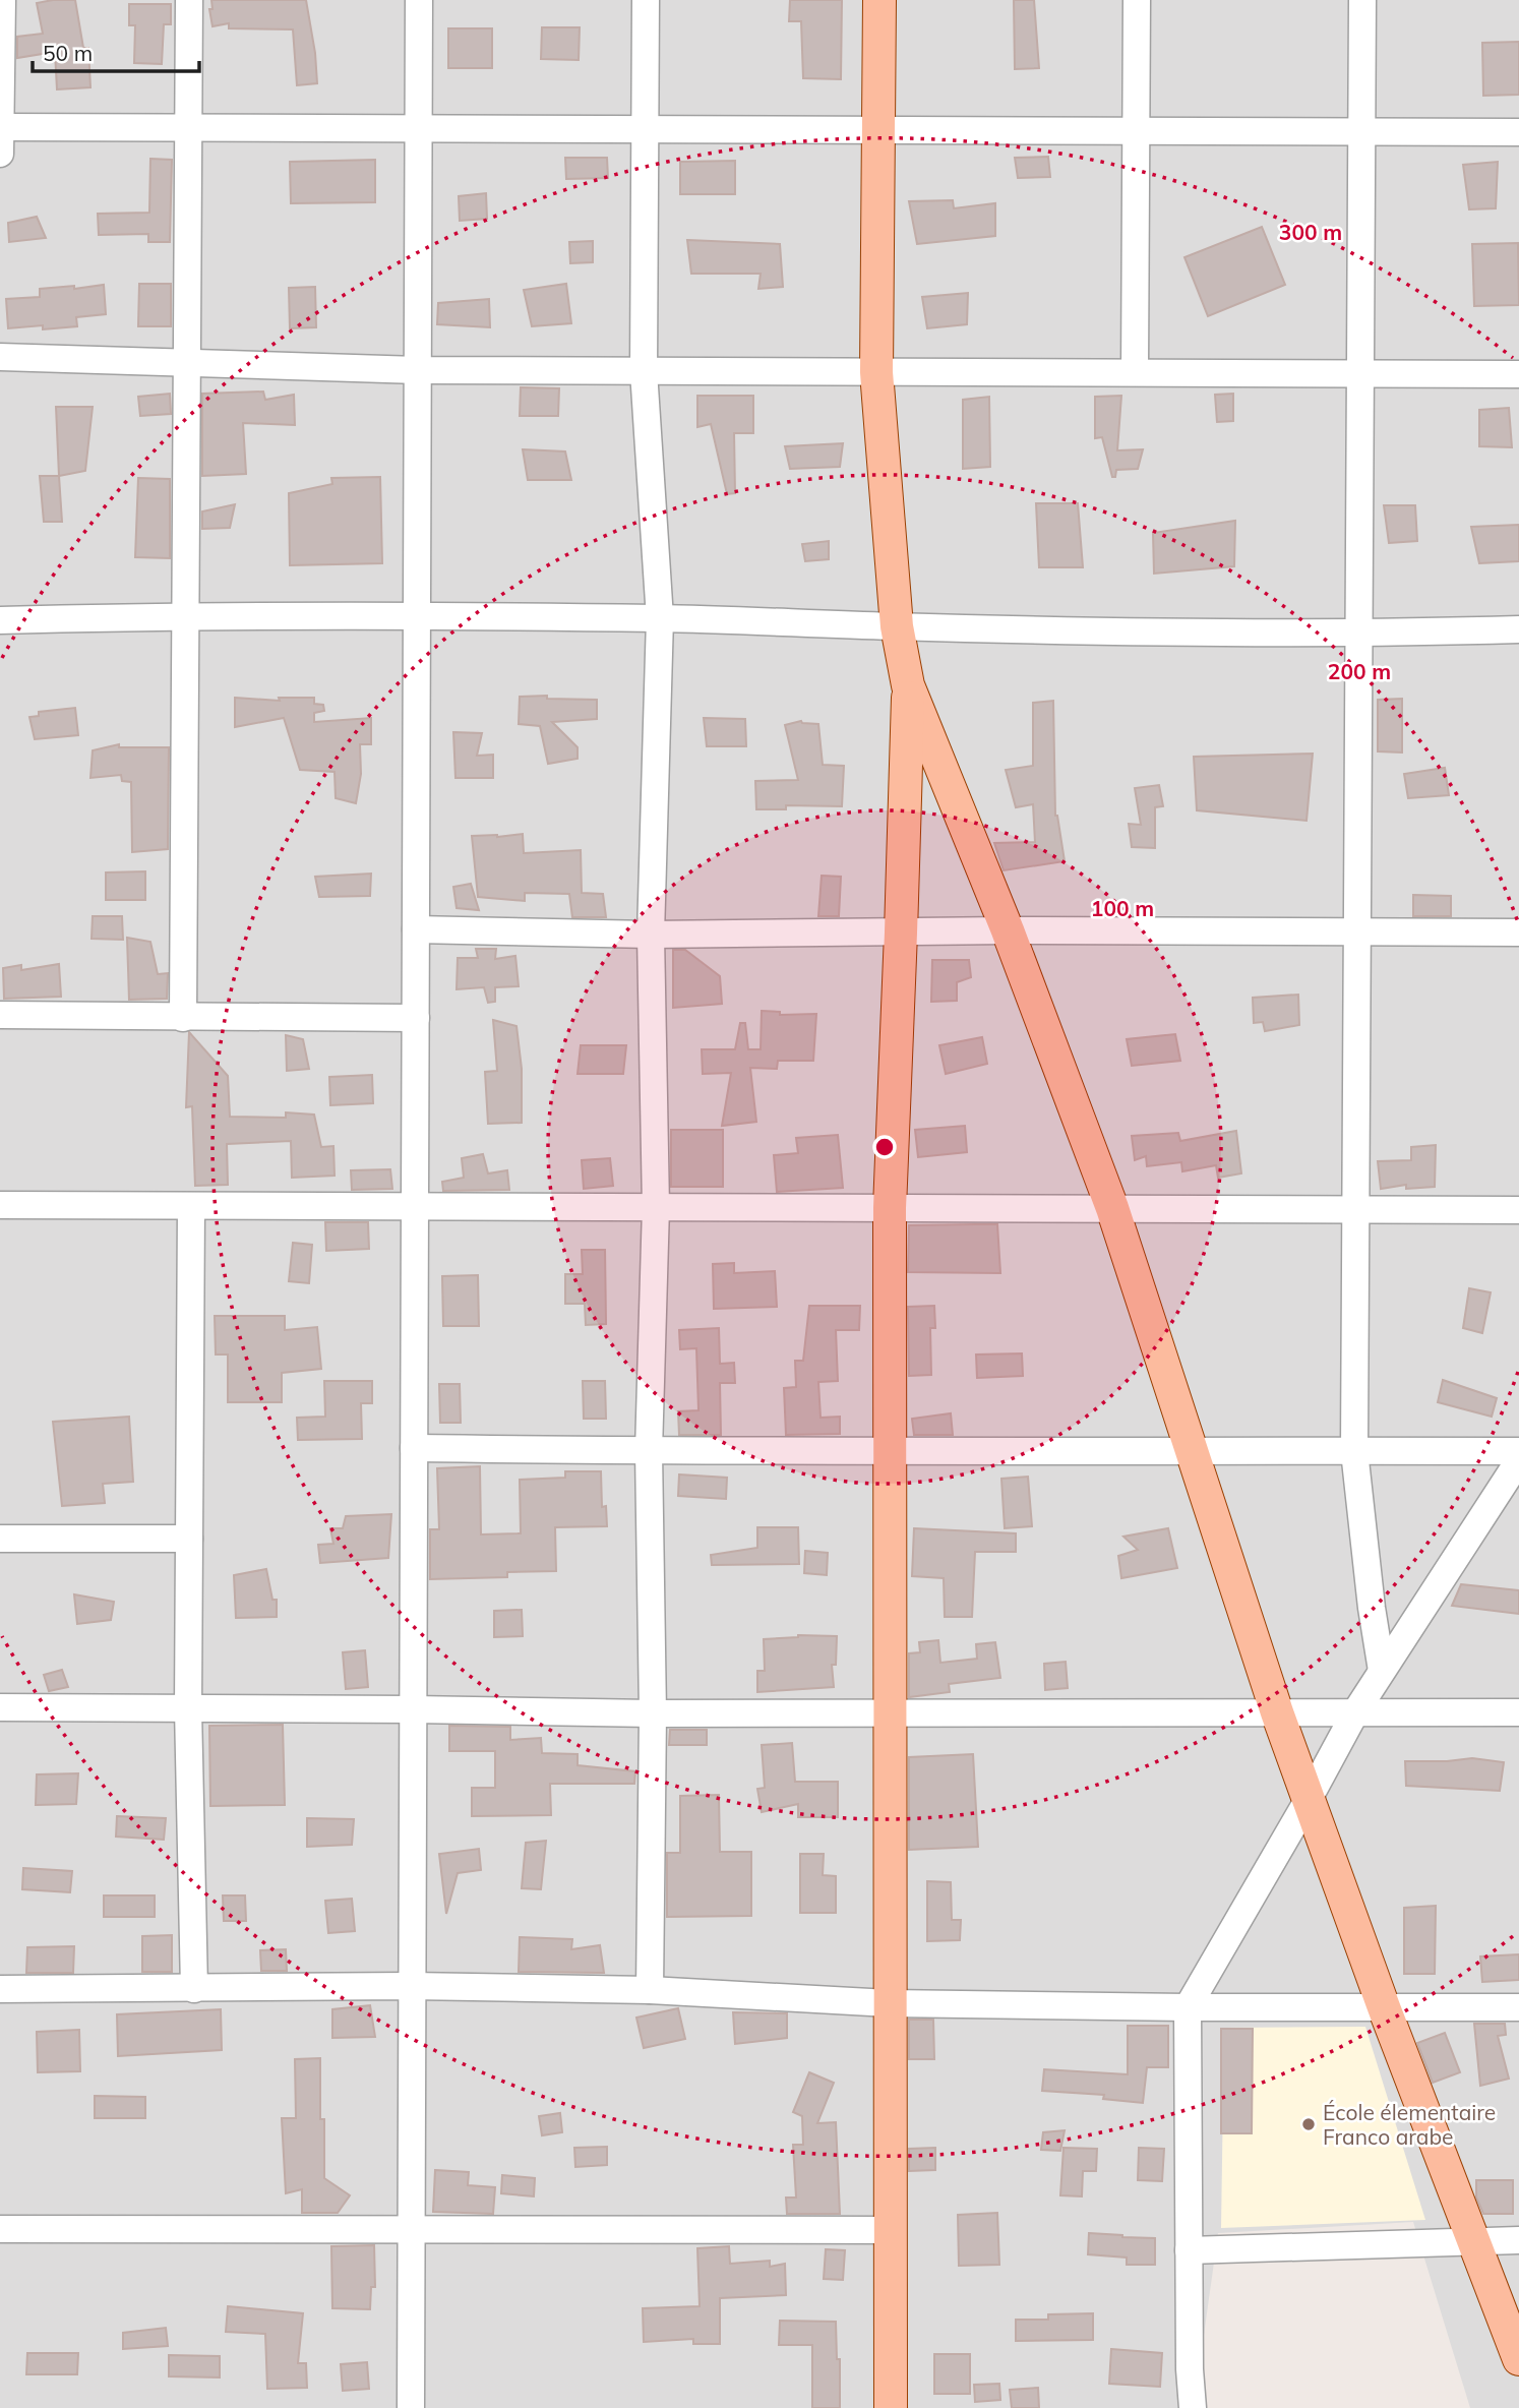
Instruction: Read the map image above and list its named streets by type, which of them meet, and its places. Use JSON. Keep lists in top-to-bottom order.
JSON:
{
  "places": ["École élementaire Franco arabe"],
  "scale_bar": "50 m",
  "rings": ["300 m", "200 m", "100 m"]
}
